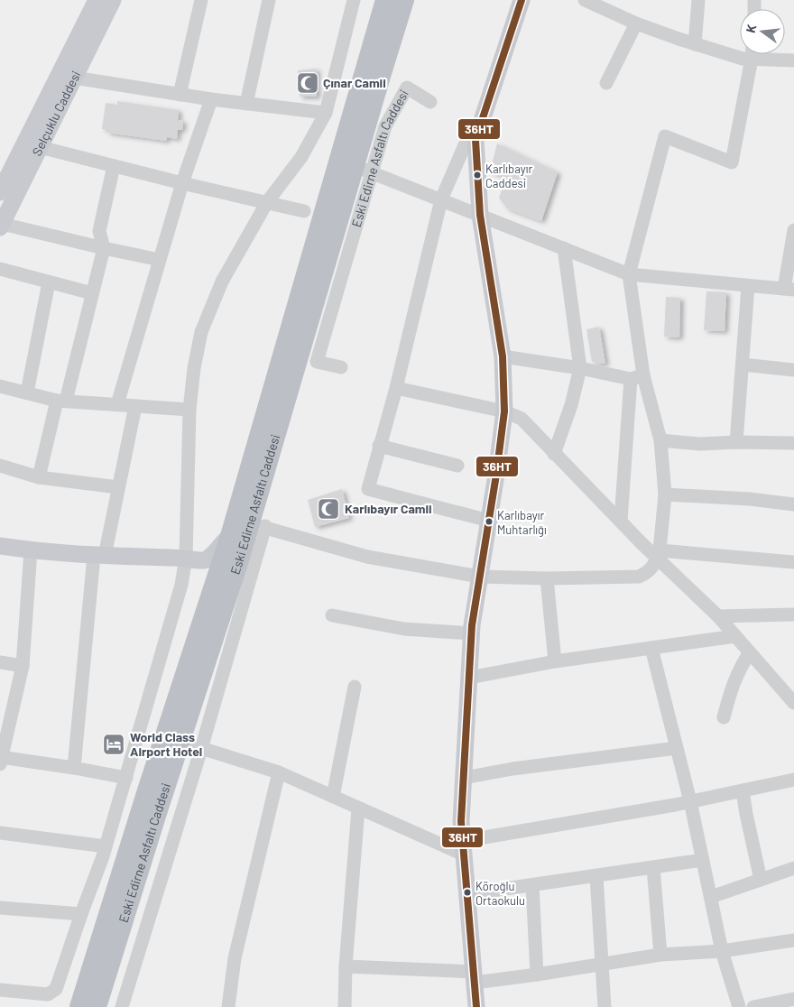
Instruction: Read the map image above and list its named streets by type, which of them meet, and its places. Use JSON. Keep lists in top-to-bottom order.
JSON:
{
  "streets": {
    "highway": ["Eski Edirne Asfaltı Caddesi"],
    "main road": ["Selçuklu Caddesi"]
  },
  "places": {
    "mosque": ["Çınar Camii", "Karlıbayır Camii"],
    "other": ["Karlıbayır Caddesi", "Karlıbayır Muhtarlığı", "Köroğlu Ortaokulu"],
    "hotel": ["World Class Airport Hotel"]
  },
  "lines": ["transit line 36HT"],
  "north": "left"
}
